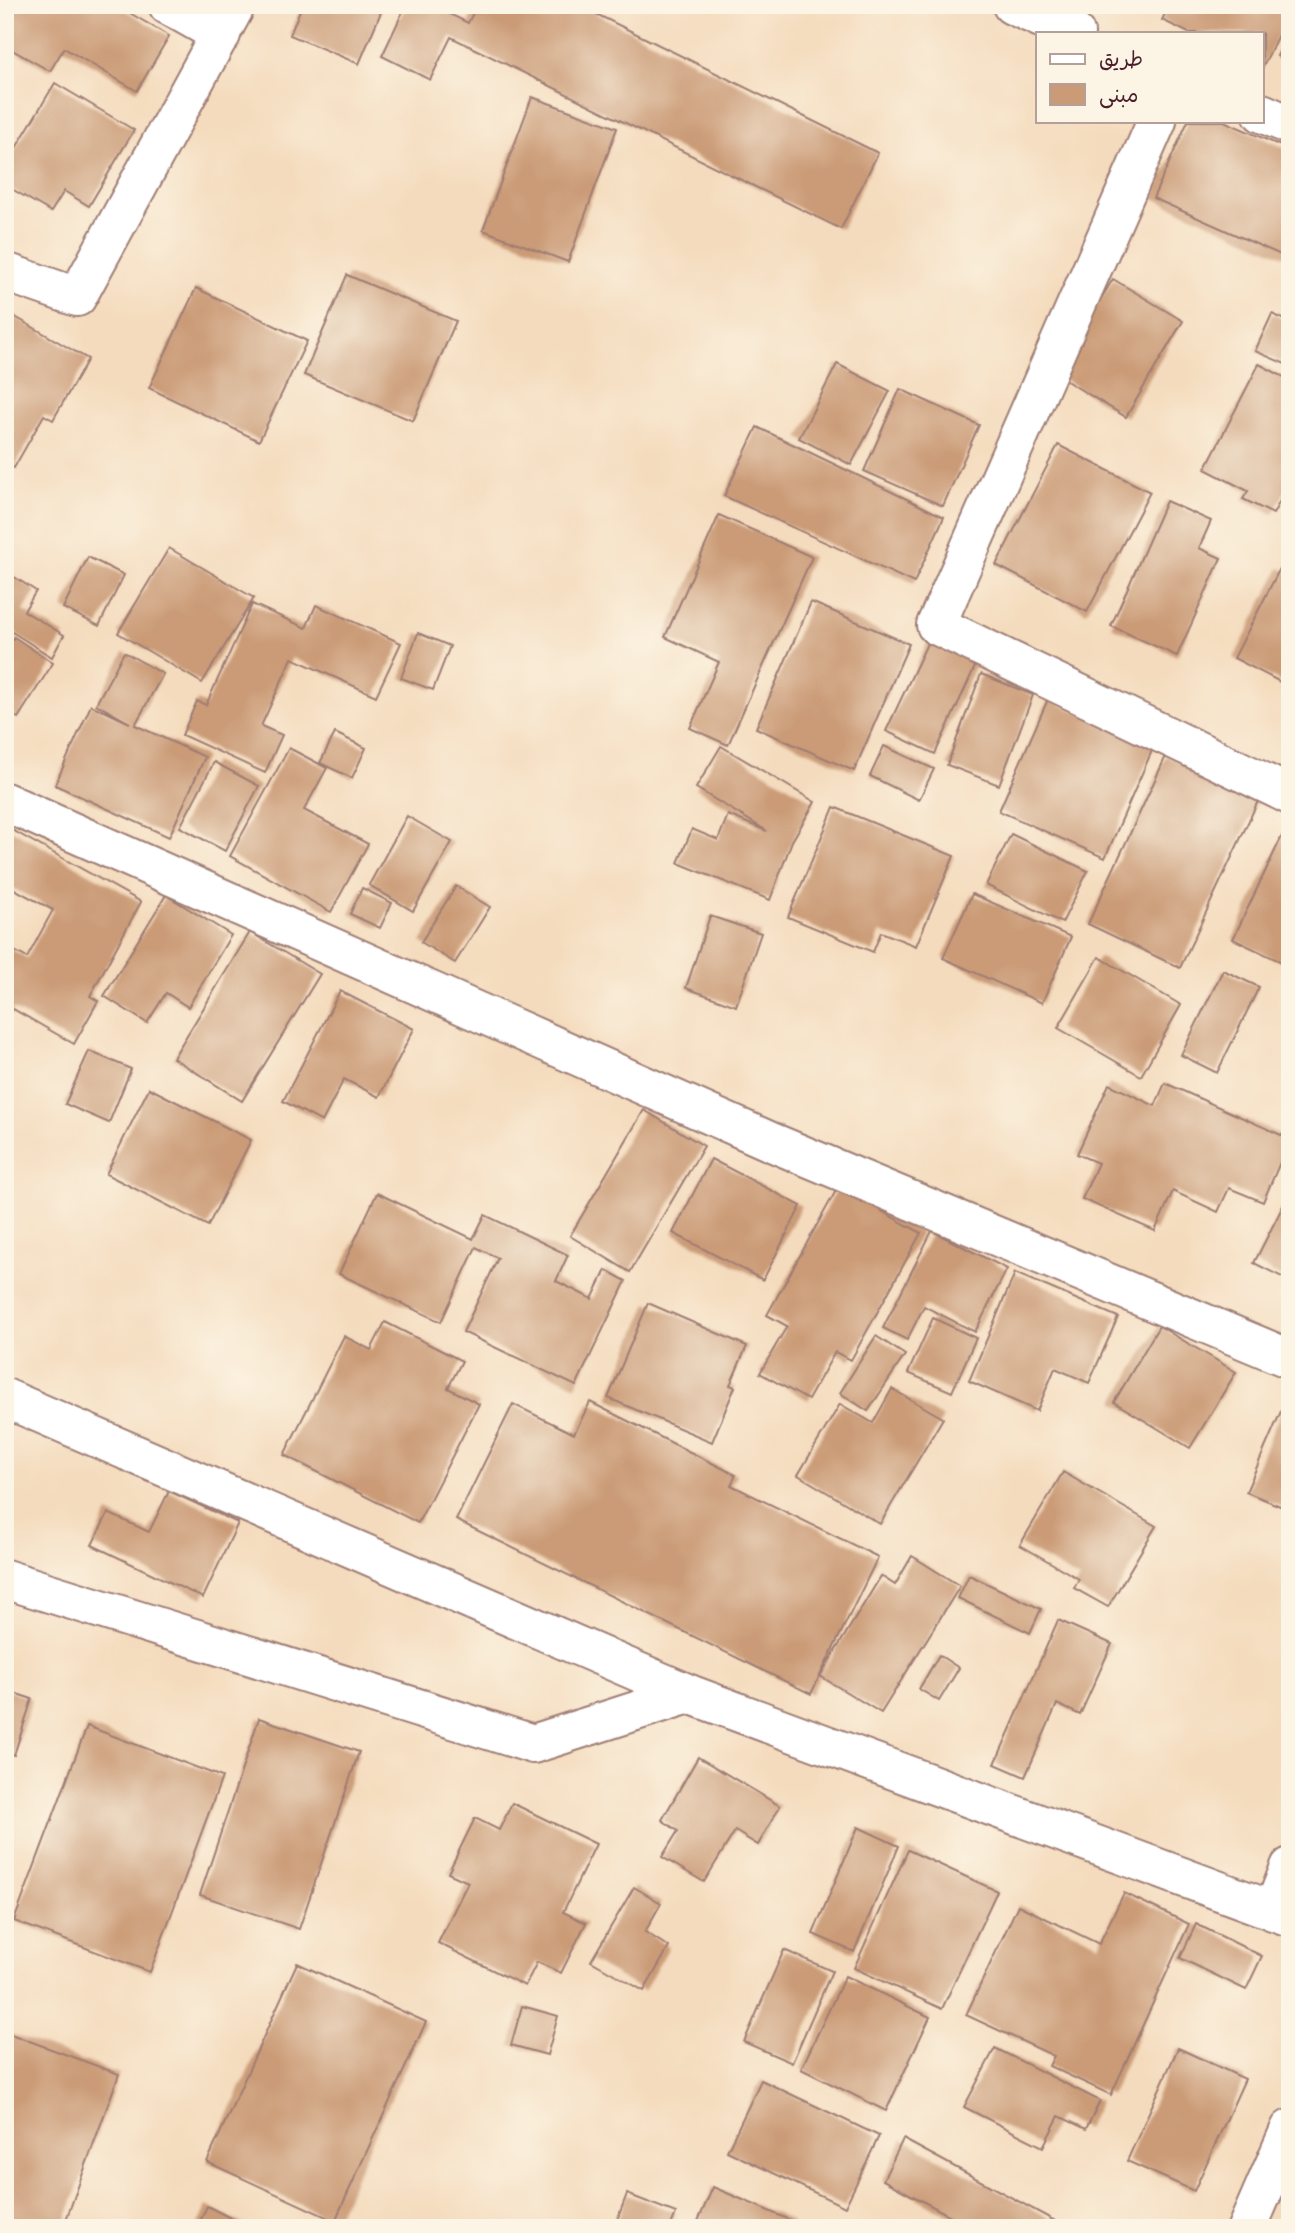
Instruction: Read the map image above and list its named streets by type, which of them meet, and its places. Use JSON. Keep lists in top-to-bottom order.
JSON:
{
  "legend": ["طريق", "مبنى"]
}
